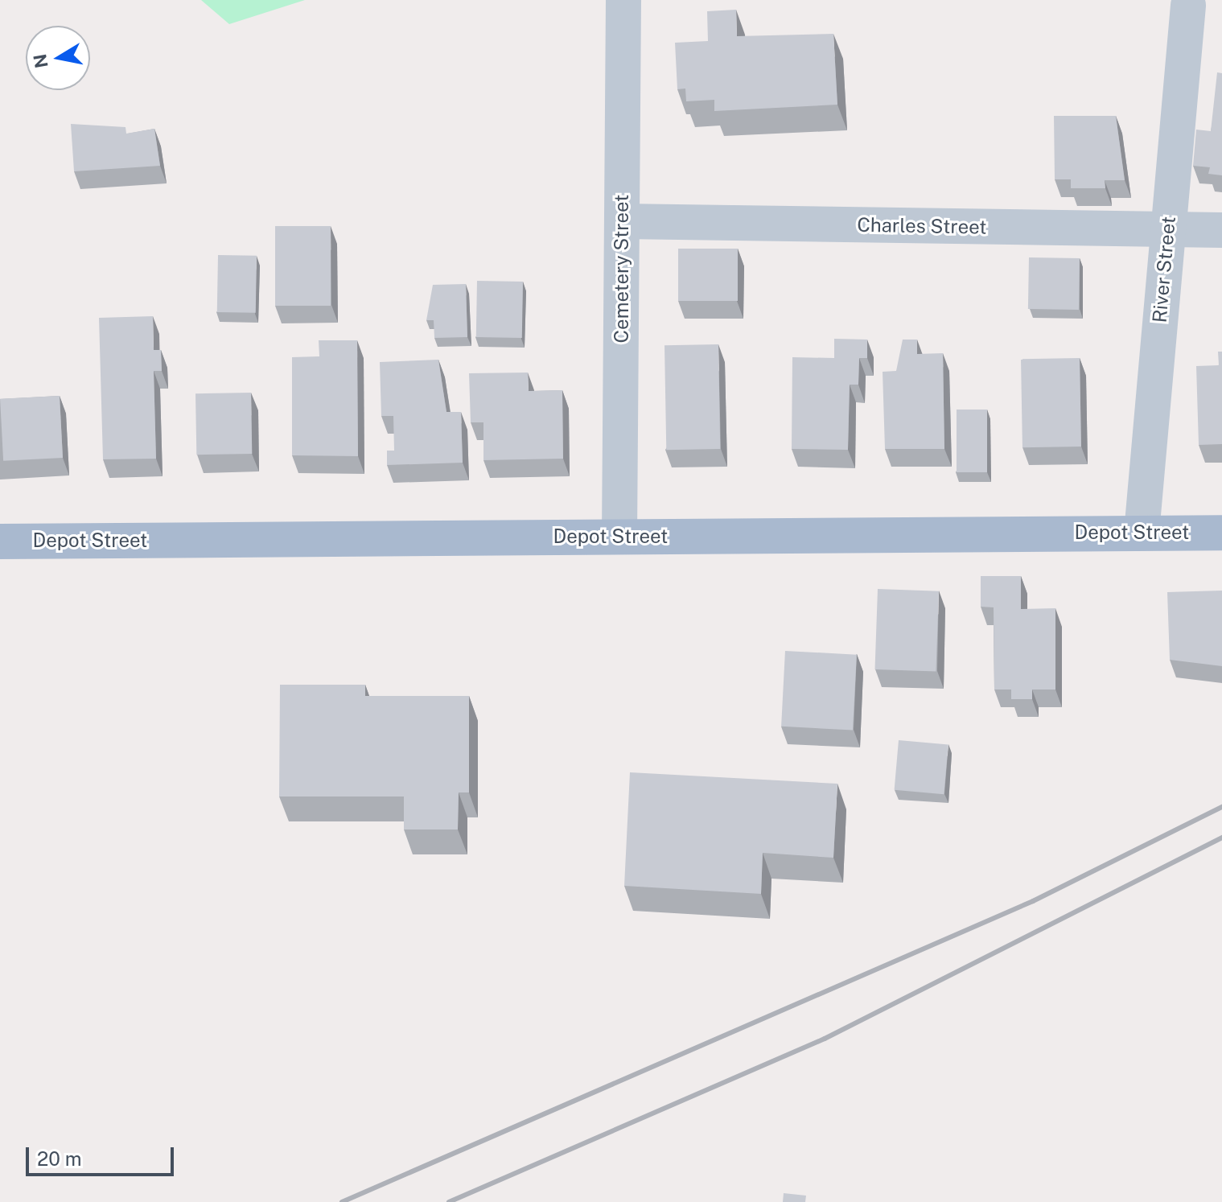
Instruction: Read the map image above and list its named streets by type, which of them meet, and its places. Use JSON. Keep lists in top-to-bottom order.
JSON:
{
  "streets": {
    "main road": ["Depot Street"],
    "street": ["Charles Street", "Cemetery Street", "River Street"]
  },
  "crossings": [
    ["Charles Street", "Cemetery Street"],
    ["Charles Street", "River Street"],
    ["Cemetery Street", "Depot Street"],
    ["River Street", "Depot Street"]
  ],
  "scale_bar": "20 m",
  "north": "left"
}
